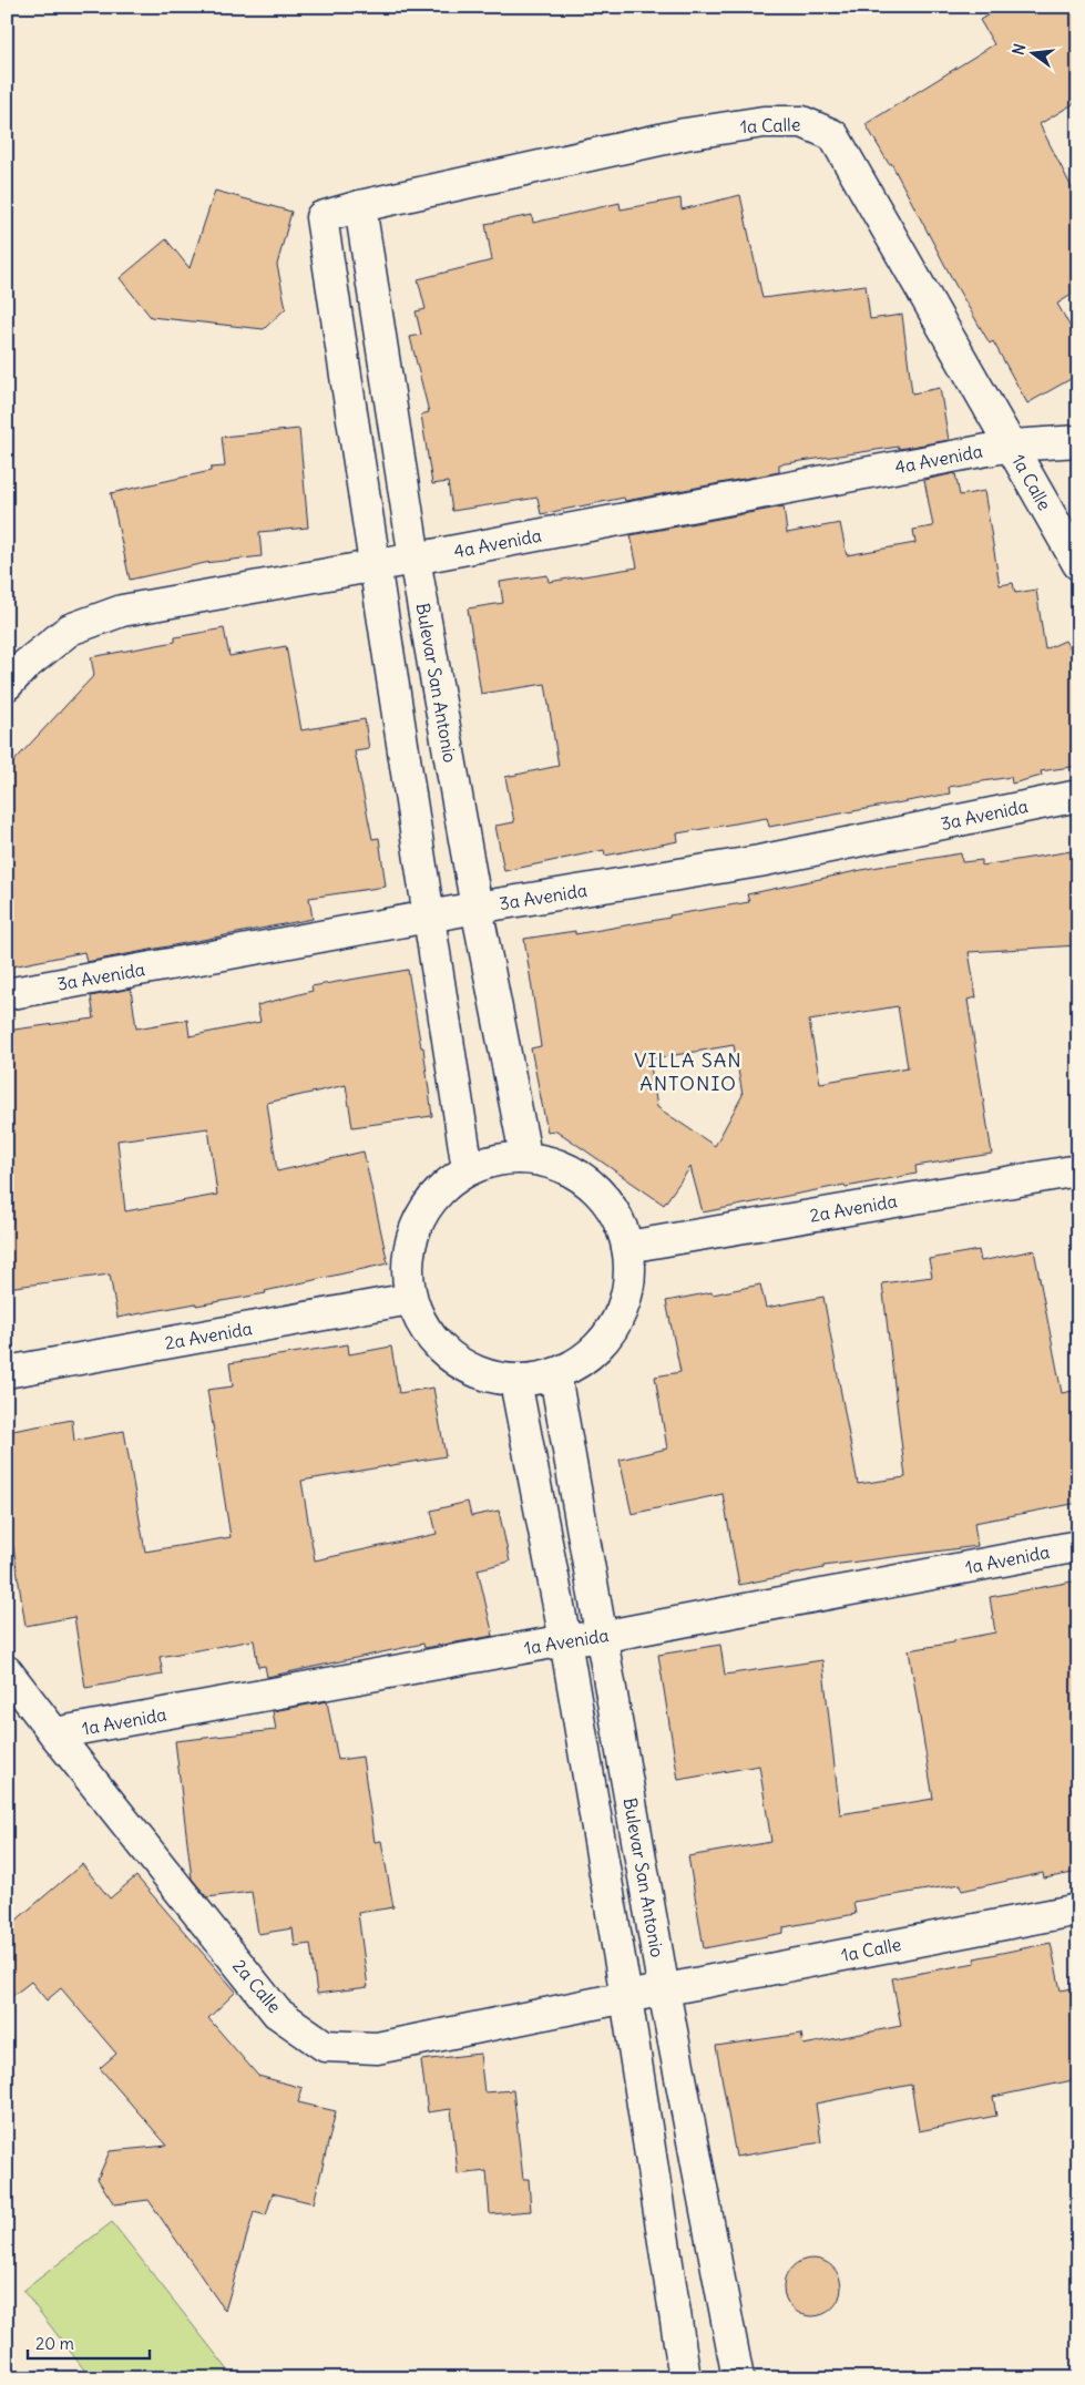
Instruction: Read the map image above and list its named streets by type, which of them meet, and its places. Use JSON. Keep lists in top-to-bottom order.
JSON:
{
  "streets": {
    "street": [
      "1a Calle",
      "4a Avenida",
      "Bulevar San Antonio",
      "3a Avenida",
      "2a Avenida",
      "1a Avenida",
      "2a Calle"
    ]
  },
  "crossings": [
    ["1a Calle", "4a Avenida"],
    ["1a Calle", "Bulevar San Antonio"],
    ["1a Calle", "2a Calle"],
    ["4a Avenida", "Bulevar San Antonio"],
    ["Bulevar San Antonio", "3a Avenida"],
    ["Bulevar San Antonio", "1a Avenida"],
    ["Bulevar San Antonio", "2a Calle"],
    ["1a Avenida", "2a Calle"]
  ],
  "districts": ["VILLA SAN ANTONIO"],
  "scale_bar": "20 m",
  "north": "left"
}
